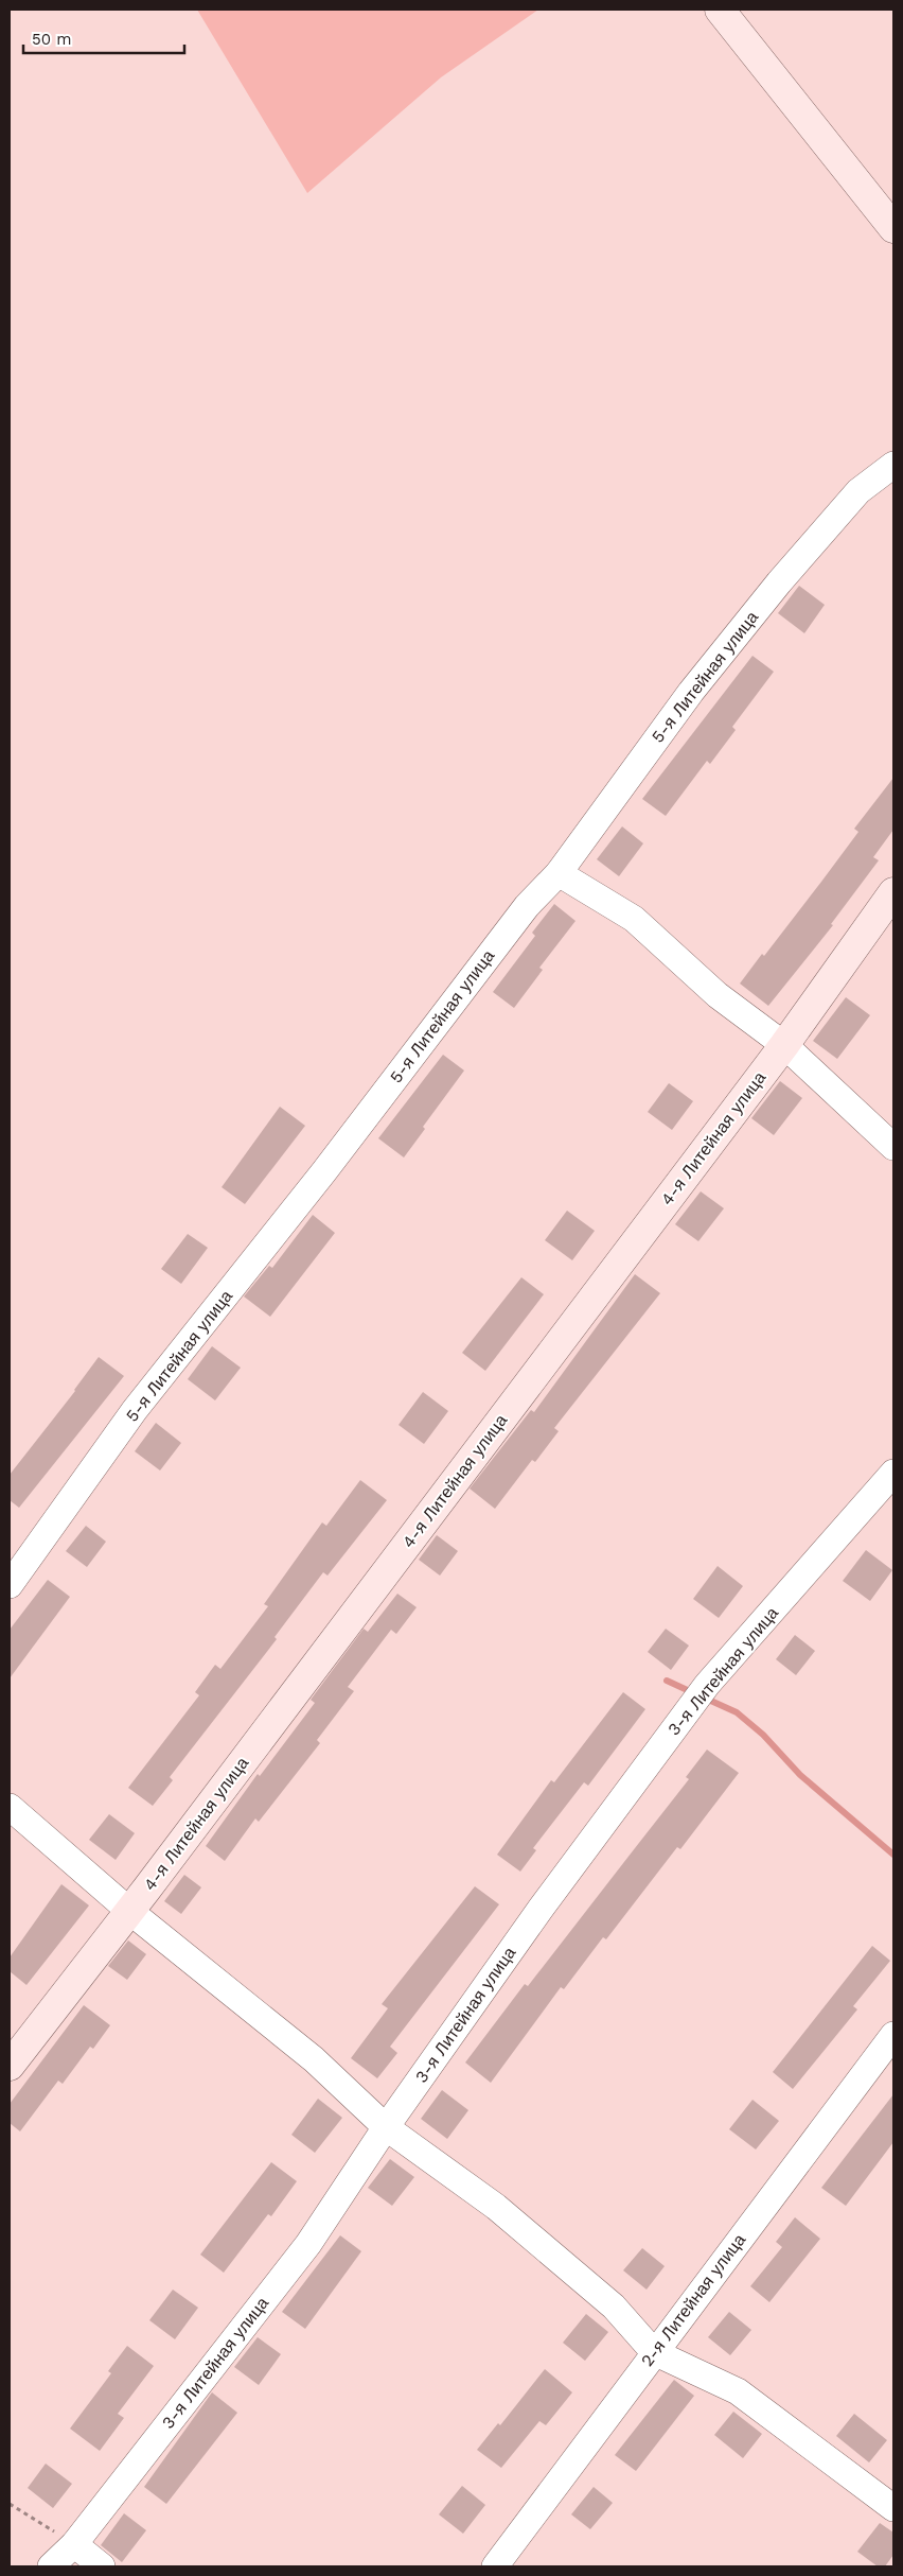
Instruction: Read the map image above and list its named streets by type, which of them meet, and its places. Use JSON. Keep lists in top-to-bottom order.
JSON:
{
  "streets": {
    "street": [
      "5-я Литейная улица",
      "4-я Литейная улица",
      "3-я Литейная улица",
      "2-я Литейная улица"
    ]
  },
  "scale_bar": "50 m"
}
